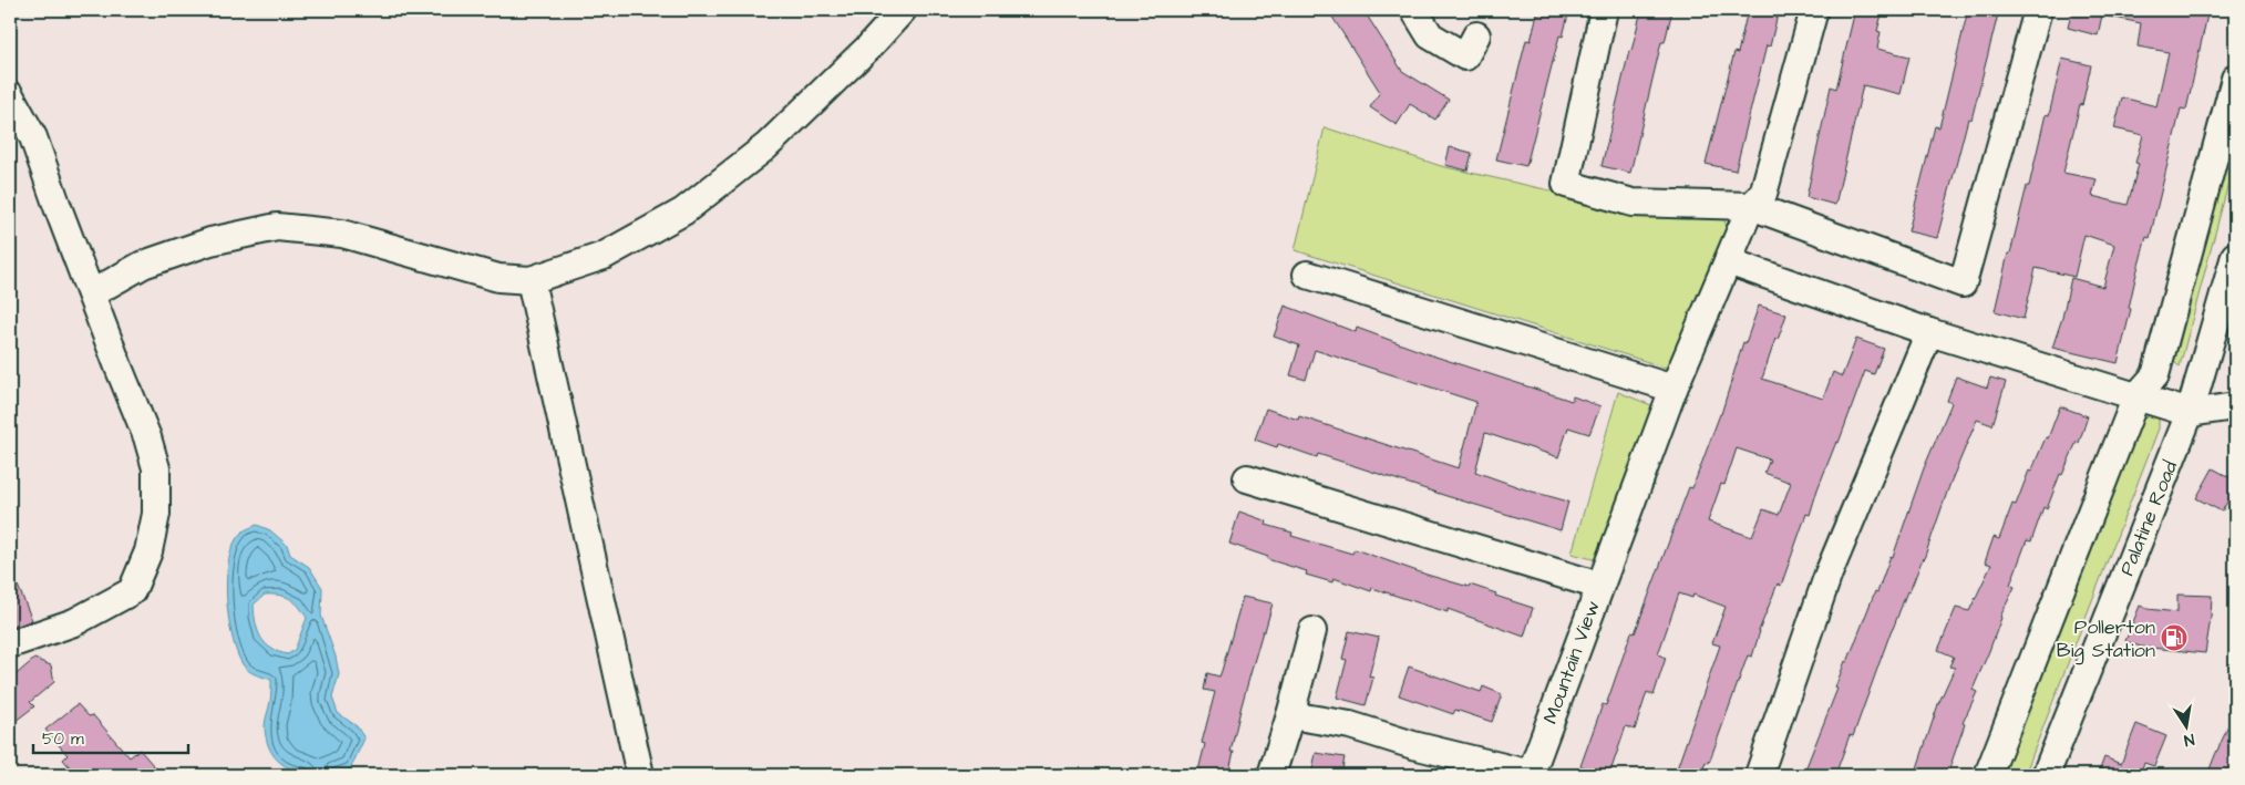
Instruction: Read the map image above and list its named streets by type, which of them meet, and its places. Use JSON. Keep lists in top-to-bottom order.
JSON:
{
  "streets": {
    "street": ["Palatine Road", "Mountain View"]
  },
  "places": {
    "fuel station": ["Pollerton Big Station"]
  },
  "scale_bar": "50 m",
  "north": "bottom"
}
